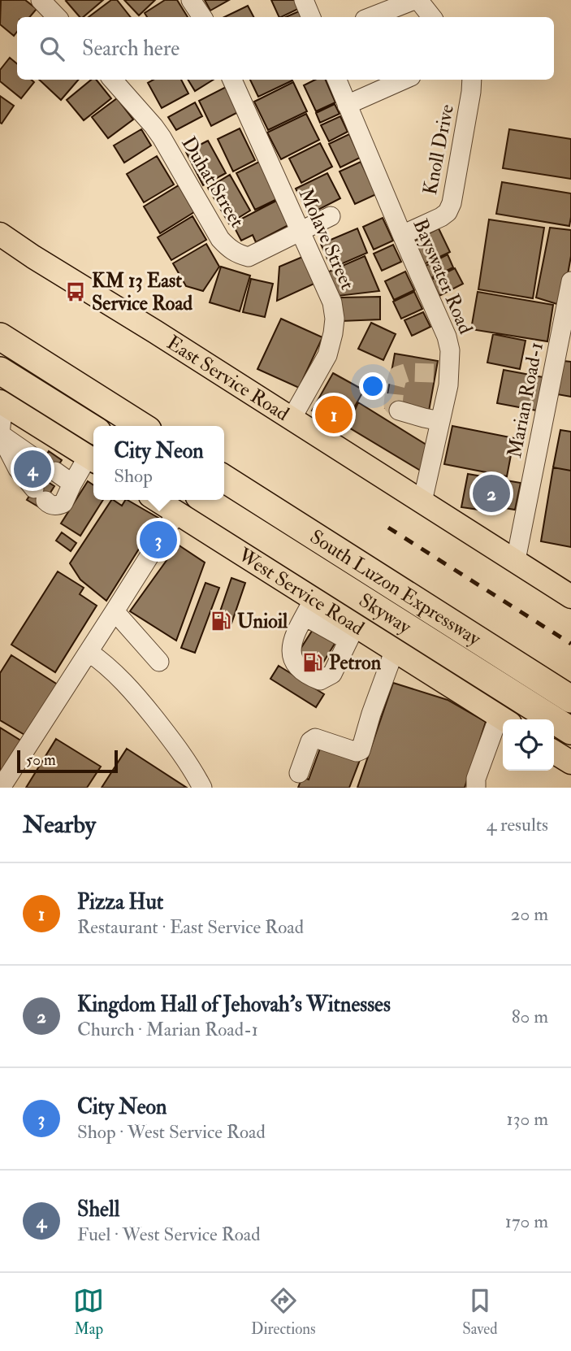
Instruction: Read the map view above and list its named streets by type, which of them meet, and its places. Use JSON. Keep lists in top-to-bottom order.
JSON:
{
  "streets": {
    "highway": ["South Luzon Expressway", "Skyway"],
    "main road": ["East Service Road", "West Service Road"],
    "street": [
      "Knoll Drive",
      "Duhat Street",
      "Molave Street",
      "Bayswater Road",
      "Marian Road-1"
    ]
  },
  "crossings": [
    ["Knoll Drive", "Bayswater Road"],
    ["Duhat Street", "Molave Street"],
    ["Molave Street", "East Service Road"],
    ["Bayswater Road", "East Service Road"],
    ["East Service Road", "Marian Road-1"],
    ["South Luzon Expressway", "West Service Road"]
  ],
  "places": {
    "bus stop": ["KM 13 East Service Road"],
    "fuel station": ["Unioil", "Petron"]
  },
  "scale_bar": "50 m",
  "page": {
    "search": "Search here",
    "pins": [
      "1",
      "4",
      "2",
      "3"
    ],
    "popup": ["City Neon", "Shop"],
    "scale": "50 m",
    "heading": ["Nearby", "4 results"],
    "list": [
      {
        "mark": "1",
        "name": "Pizza Hut",
        "note": "Restaurant · East Service Road",
        "value": "20 m"
      },
      {
        "mark": "2",
        "name": "Kingdom Hall of Jehovah's Witnesses",
        "note": "Church · Marian Road-1",
        "value": "80 m"
      },
      {
        "mark": "3",
        "name": "City Neon",
        "note": "Shop · West Service Road",
        "value": "130 m"
      },
      {
        "mark": "4",
        "name": "Shell",
        "note": "Fuel · West Service Road",
        "value": "170 m"
      }
    ],
    "nav": ["Map", "Directions", "Saved"]
  }
}
